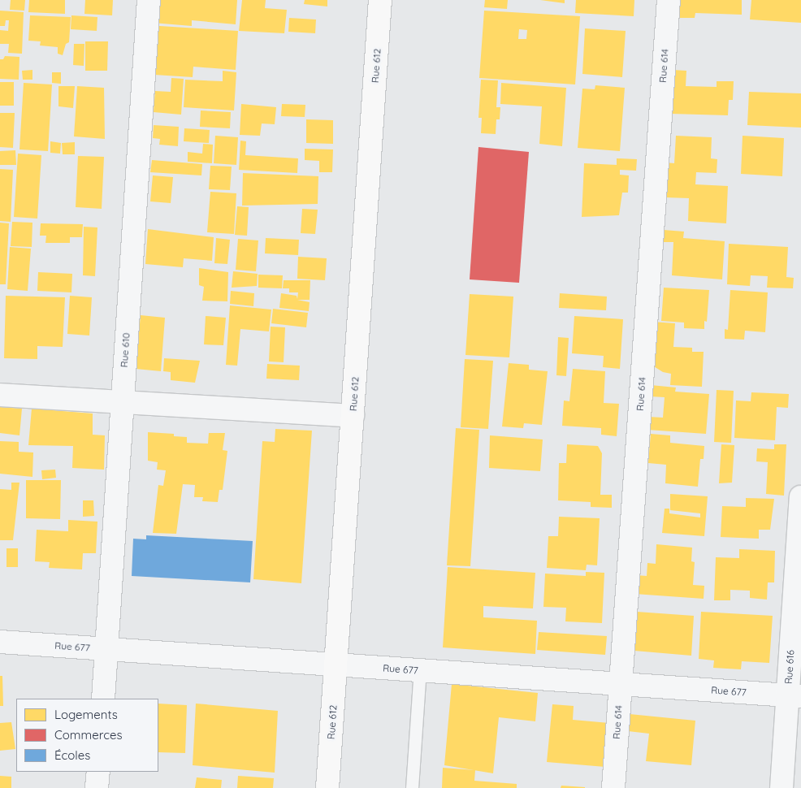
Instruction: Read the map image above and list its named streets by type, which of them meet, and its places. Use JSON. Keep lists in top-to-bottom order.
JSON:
{
  "streets": {
    "street": [
      "Rue 612",
      "Rue 614",
      "Rue 610",
      "Rue 677",
      "Rue 616"
    ]
  },
  "crossings": [
    ["Rue 612", "Rue 677"],
    ["Rue 614", "Rue 677"],
    ["Rue 610", "Rue 677"],
    ["Rue 677", "Rue 616"]
  ],
  "legend": ["Logements", "Commerces", "Écoles"]
}
